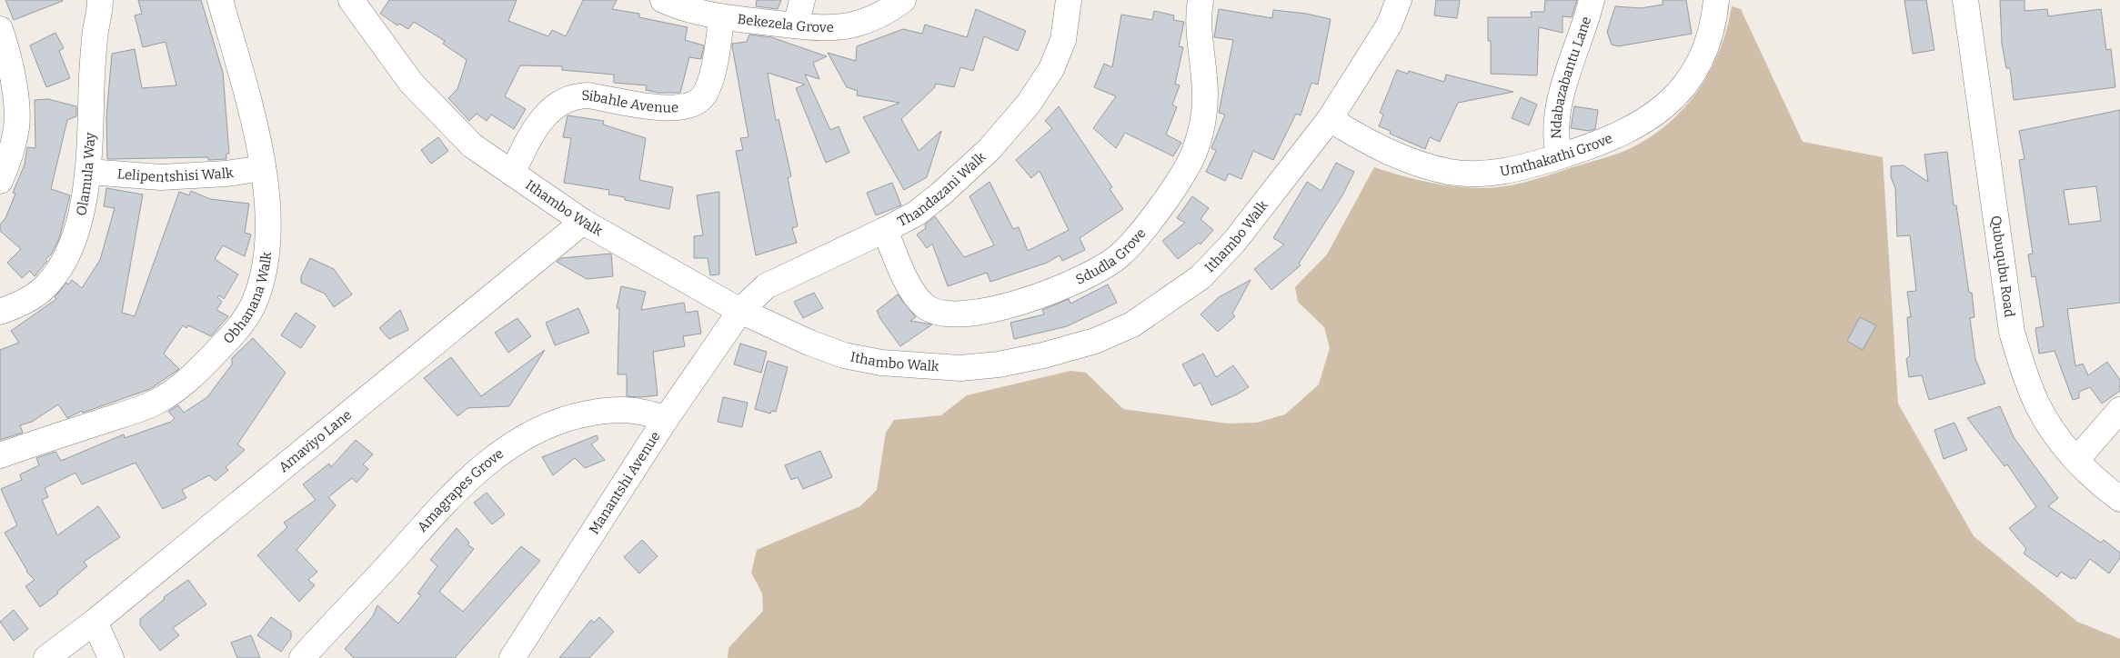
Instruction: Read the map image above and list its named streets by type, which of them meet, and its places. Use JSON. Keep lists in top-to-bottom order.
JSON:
{
  "streets": {
    "street": [
      "Bekezela Grove",
      "Ndabazabantu Lane",
      "Sibahle Avenue",
      "Umthakathi Grove",
      "Lelipentshisi Walk",
      "Olamula Way",
      "Thandazani Walk",
      "Ithambo Walk",
      "Sdudla Grove",
      "Qubuqubu Road",
      "Obhanana Walk",
      "Amaviyo Lane",
      "Manantshi Avenue",
      "Amagrapes Grove"
    ]
  },
  "crossings": [
    ["Bekezela Grove", "Sibahle Avenue"],
    ["Ndabazabantu Lane", "Umthakathi Grove"],
    ["Sibahle Avenue", "Ithambo Walk"],
    ["Umthakathi Grove", "Ithambo Walk"],
    ["Lelipentshisi Walk", "Olamula Way"],
    ["Lelipentshisi Walk", "Obhanana Walk"],
    ["Thandazani Walk", "Ithambo Walk"],
    ["Thandazani Walk", "Sdudla Grove"],
    ["Thandazani Walk", "Manantshi Avenue"],
    ["Ithambo Walk", "Amaviyo Lane"],
    ["Ithambo Walk", "Manantshi Avenue"],
    ["Manantshi Avenue", "Amagrapes Grove"]
  ]
}
